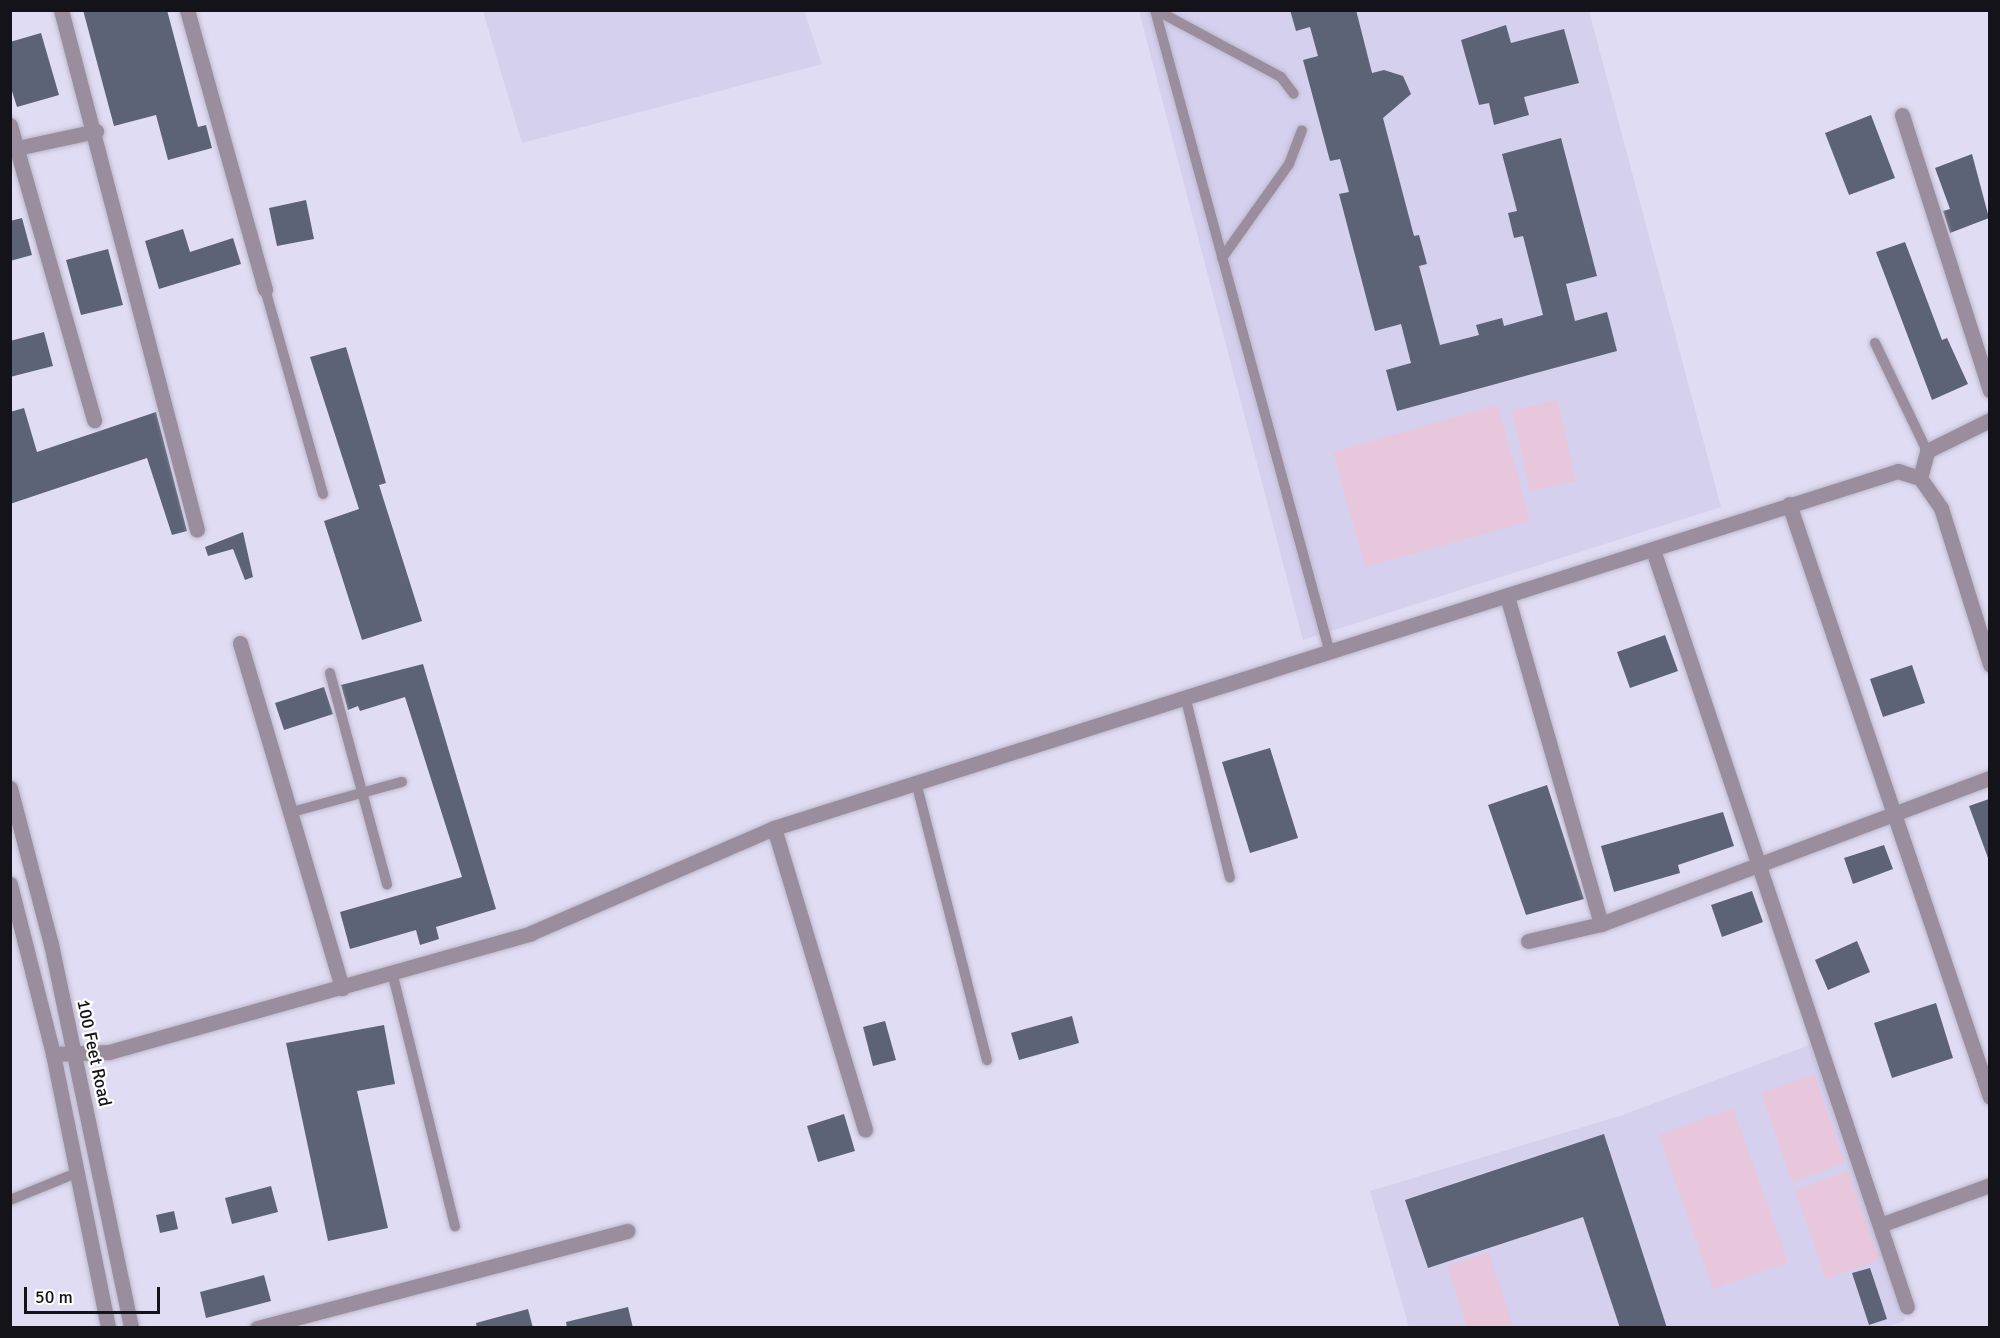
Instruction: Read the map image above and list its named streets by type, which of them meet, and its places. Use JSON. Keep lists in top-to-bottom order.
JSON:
{
  "streets": {
    "street": ["100 Feet Road"]
  },
  "scale_bar": "50 m"
}
